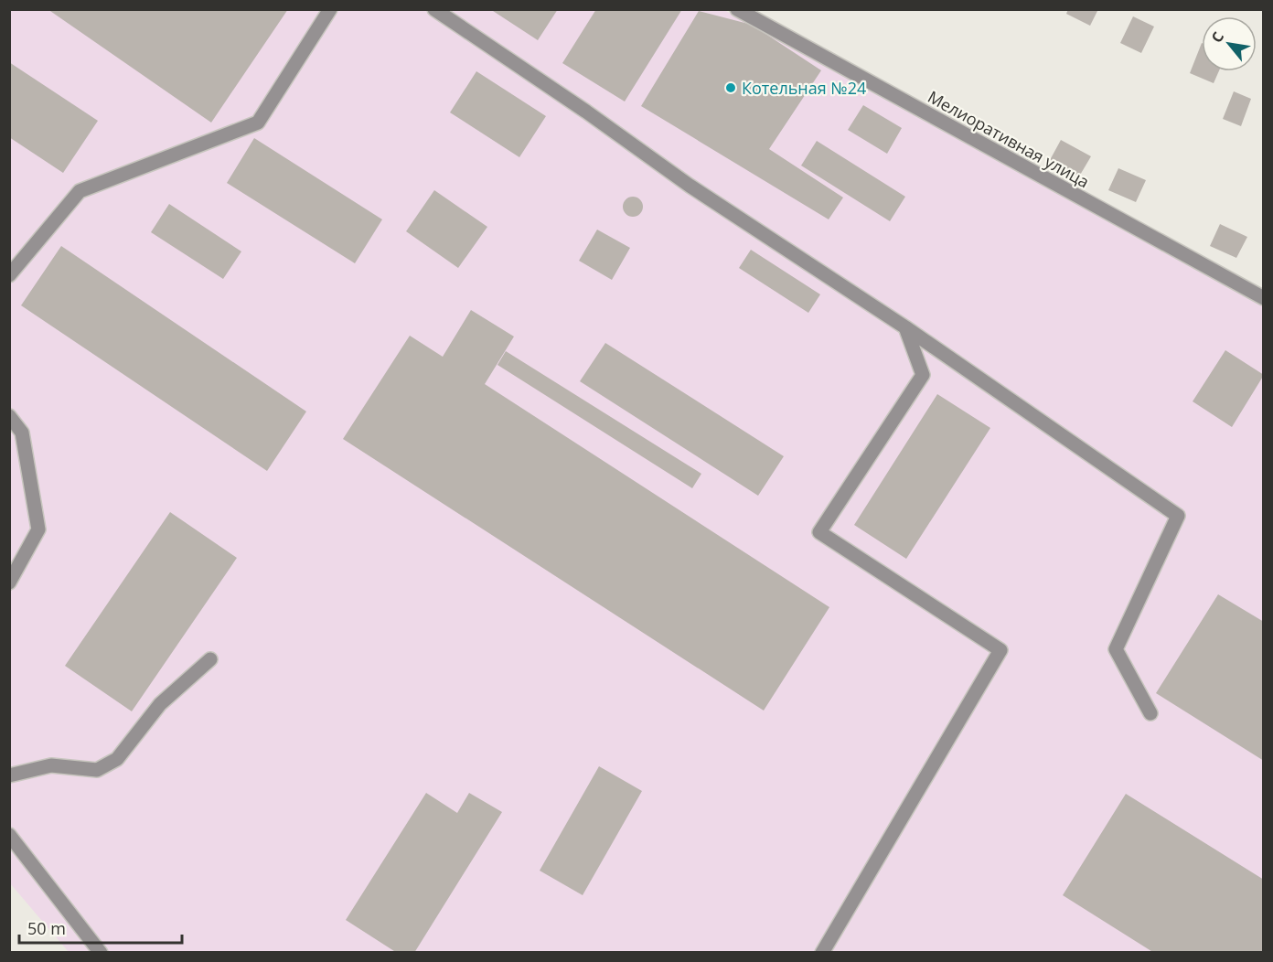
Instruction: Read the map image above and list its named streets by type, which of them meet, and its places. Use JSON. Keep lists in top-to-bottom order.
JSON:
{
  "streets": {
    "street": ["Мелиоративная улица"]
  },
  "places": ["Котельная №24"],
  "scale_bar": "50 m",
  "north": "top left"
}
